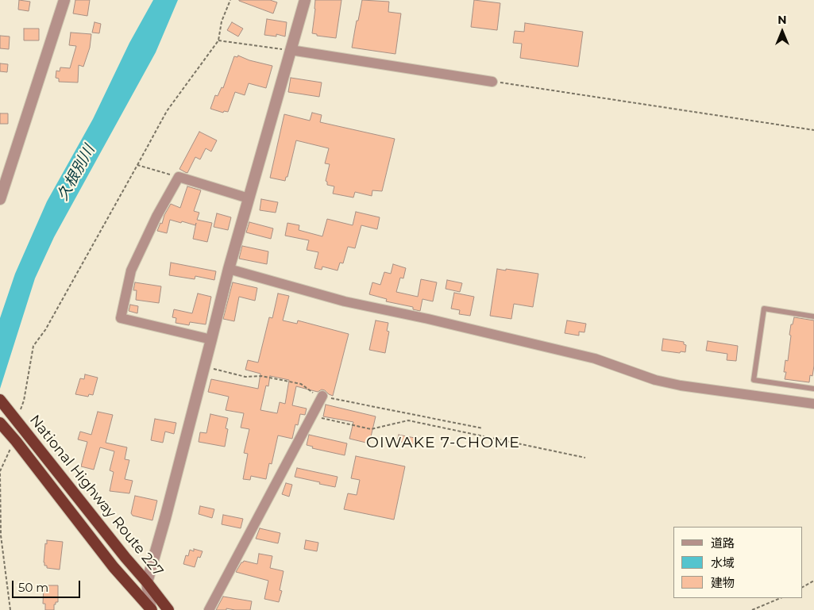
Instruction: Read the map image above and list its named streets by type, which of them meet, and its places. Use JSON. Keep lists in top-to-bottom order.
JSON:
{
  "streets": {
    "highway": ["National Highway Route 227"]
  },
  "districts": ["OIWAKE 7-CHOME"],
  "water": ["久根別川"],
  "legend": ["道路", "水域", "建物"],
  "scale_bar": "50 m",
  "north": "top"
}
